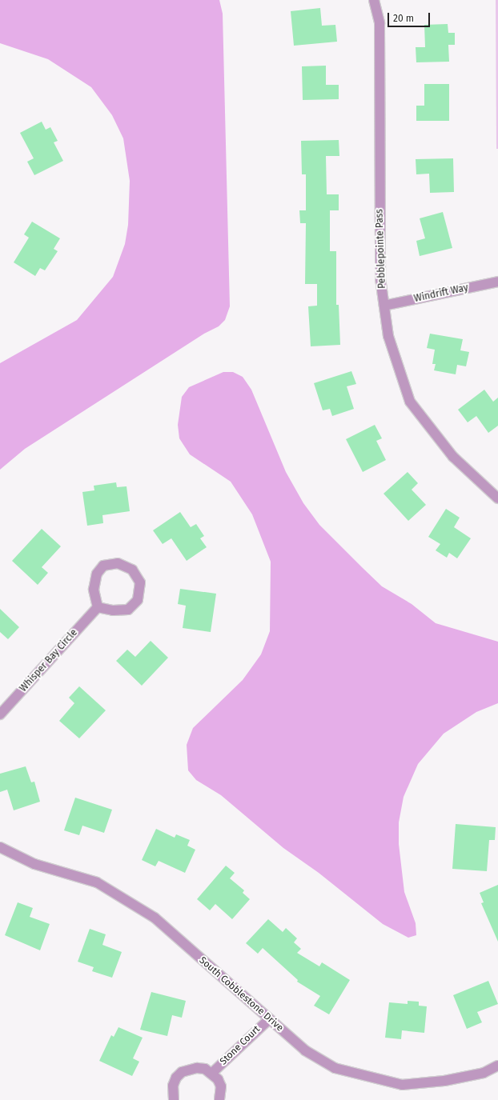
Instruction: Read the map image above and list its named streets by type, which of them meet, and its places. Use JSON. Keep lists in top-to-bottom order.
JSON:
{
  "streets": {
    "street": [
      "Pebblepointe Pass",
      "Windrift Way",
      "Whisper Bay Circle",
      "South Cobblestone Drive",
      "Stone Court"
    ]
  },
  "crossings": [
    ["Pebblepointe Pass", "Windrift Way"],
    ["South Cobblestone Drive", "Stone Court"]
  ],
  "scale_bar": "20 m"
}
